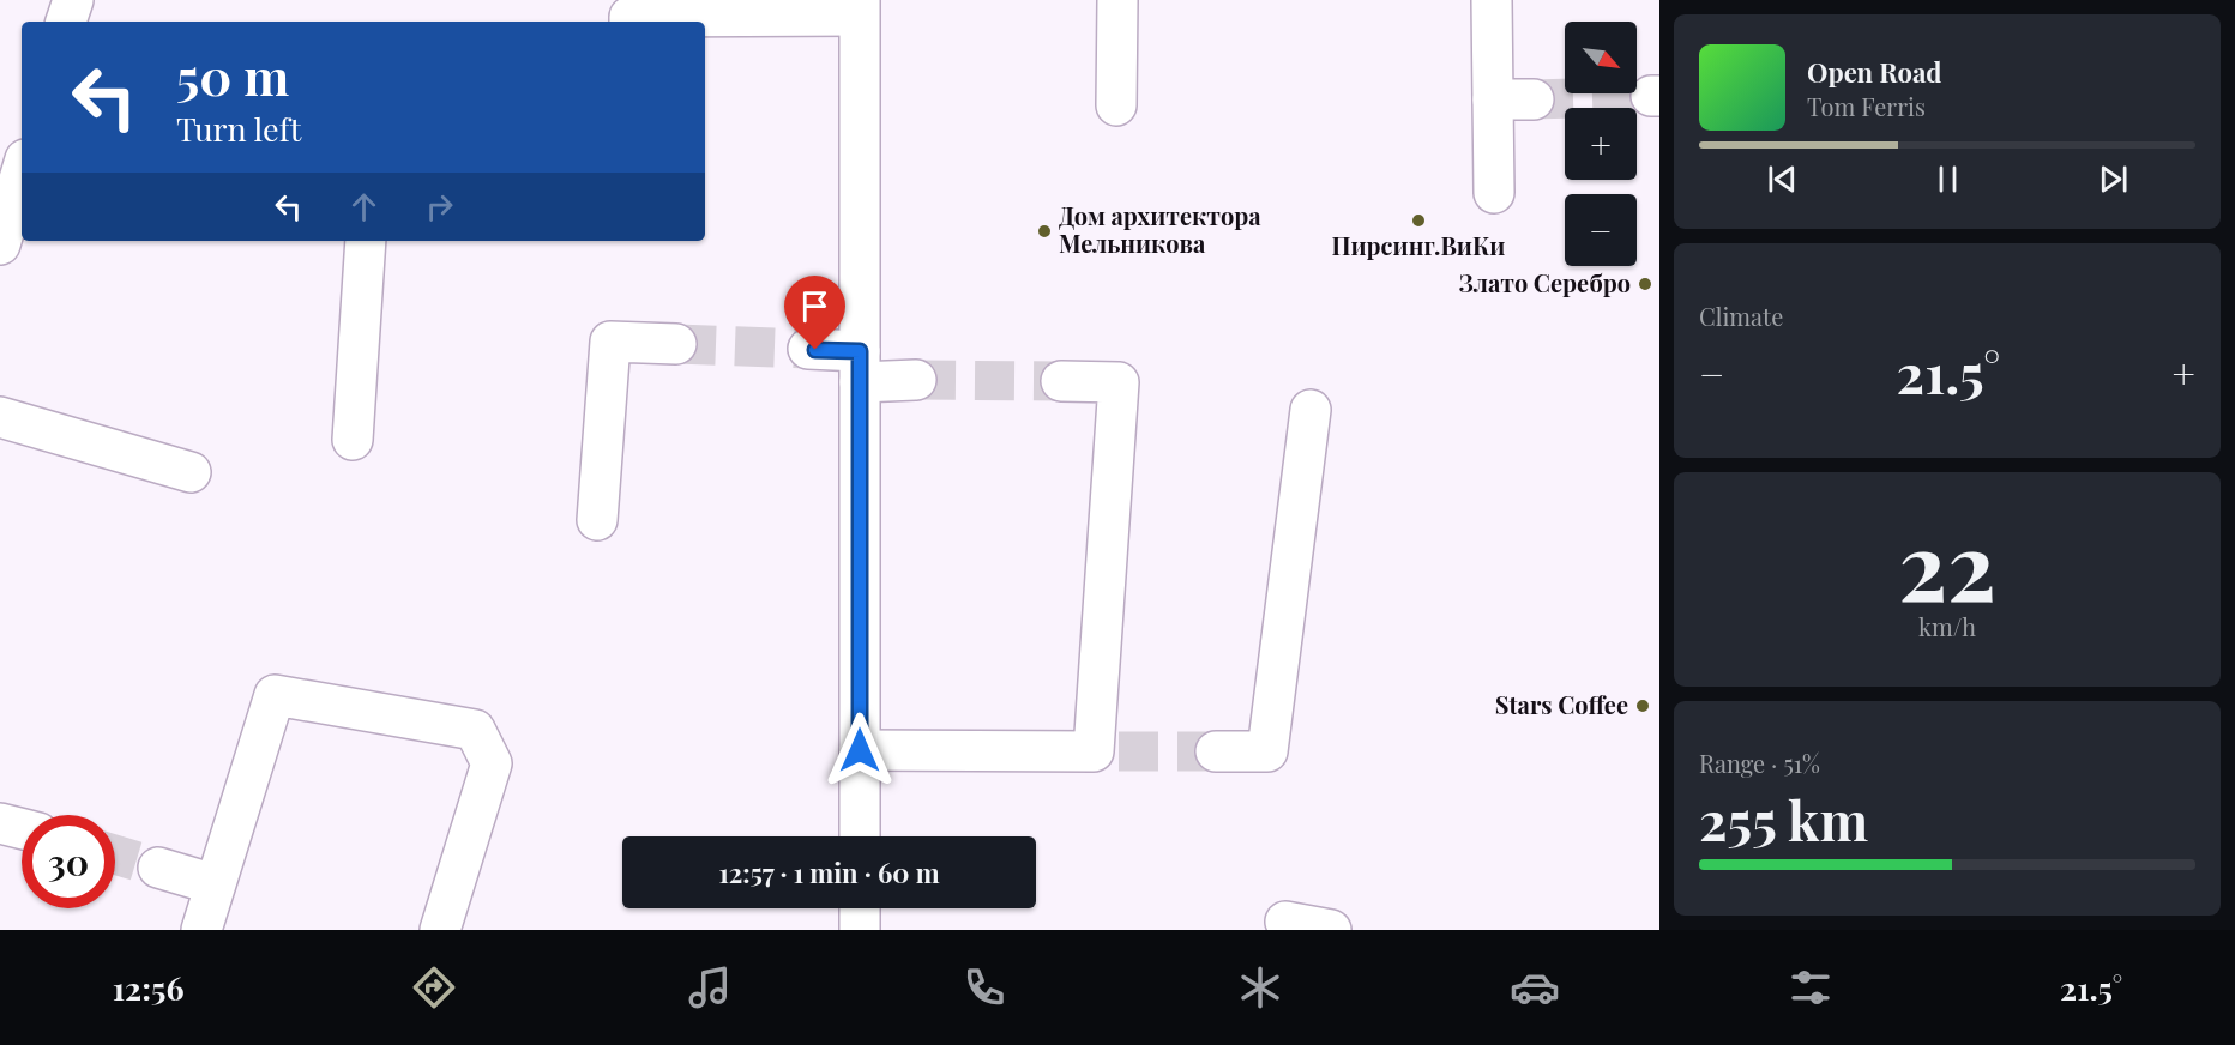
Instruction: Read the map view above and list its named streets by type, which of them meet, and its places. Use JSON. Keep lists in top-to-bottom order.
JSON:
{
  "places": [
    "Пирсинг.ВиКи",
    "Дом архитектора Мельникова",
    "Злато Серебро",
    "Stars Coffee"
  ],
  "north": "bottom right",
  "page": {
    "map_buttons": ["+", "−"],
    "turn": ["50 m", "Turn left"],
    "song": ["Open Road", "Tom Ferris"],
    "tile": [
      "Climate",
      ["22", "km/h"],
      ["Range · 51%", "255 km"]
    ],
    "heat": ["−", "21.5°", "+"],
    "limit": "30",
    "trip": "12:57 · 1 min · 60 m",
    "tabs": ["12:56", "21.5°"]
  }
}
